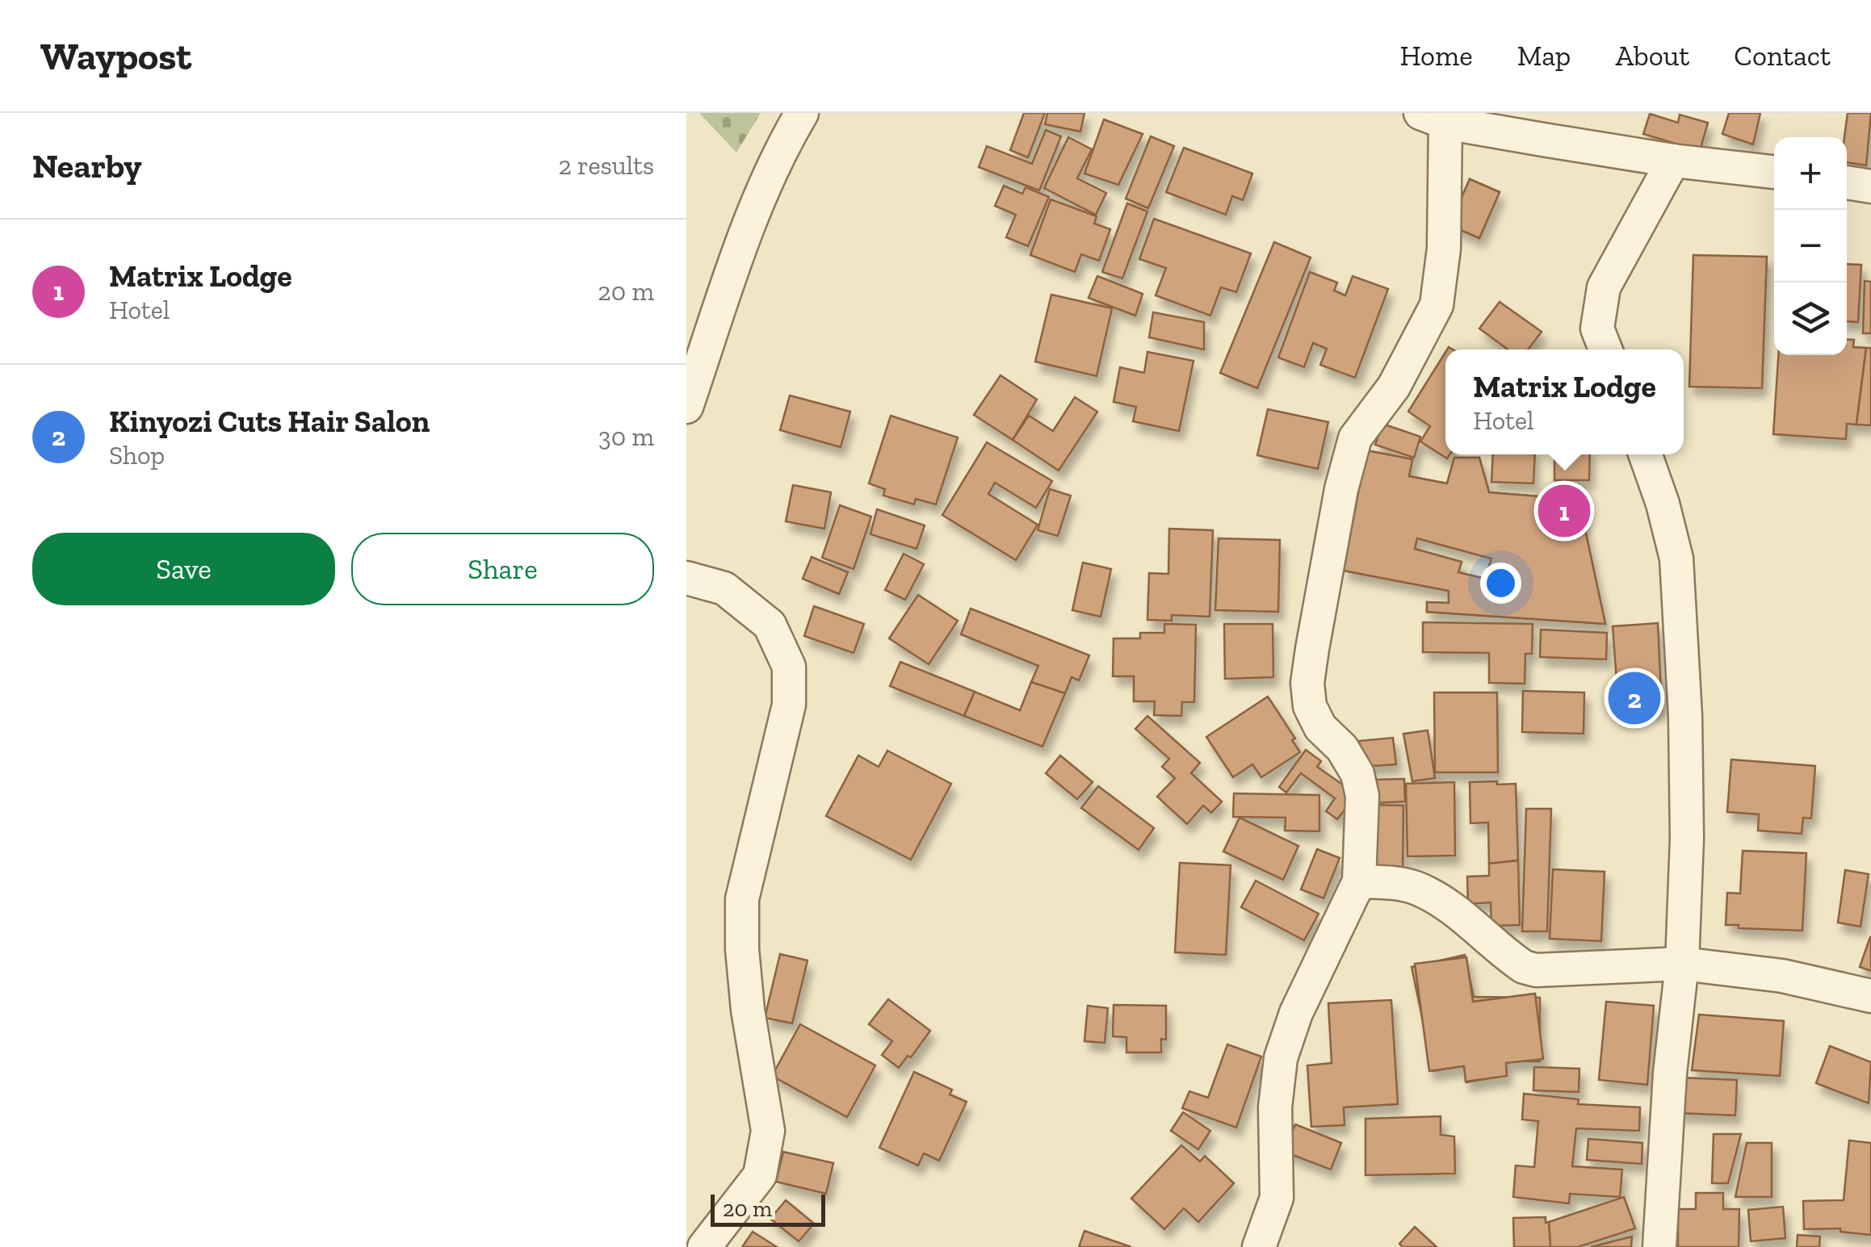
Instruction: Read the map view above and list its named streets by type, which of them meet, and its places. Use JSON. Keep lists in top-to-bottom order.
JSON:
{
  "scale_bar": "20 m",
  "page": {
    "header": "Waypost",
    "nav": [
      "Home",
      "Map",
      "About",
      "Contact"
    ],
    "heading": ["Nearby", "2 results"],
    "map_buttons": ["+", "−"],
    "list": [
      {
        "mark": "1",
        "name": "Matrix Lodge",
        "note": "Hotel",
        "value": "20 m"
      },
      {
        "mark": "2",
        "name": "Kinyozi Cuts Hair Salon",
        "note": "Shop",
        "value": "30 m"
      }
    ],
    "popup": ["Matrix Lodge", "Hotel"],
    "pins": ["1", "2"],
    "buttons": ["Save", "Share"],
    "scale": "20 m"
  }
}
